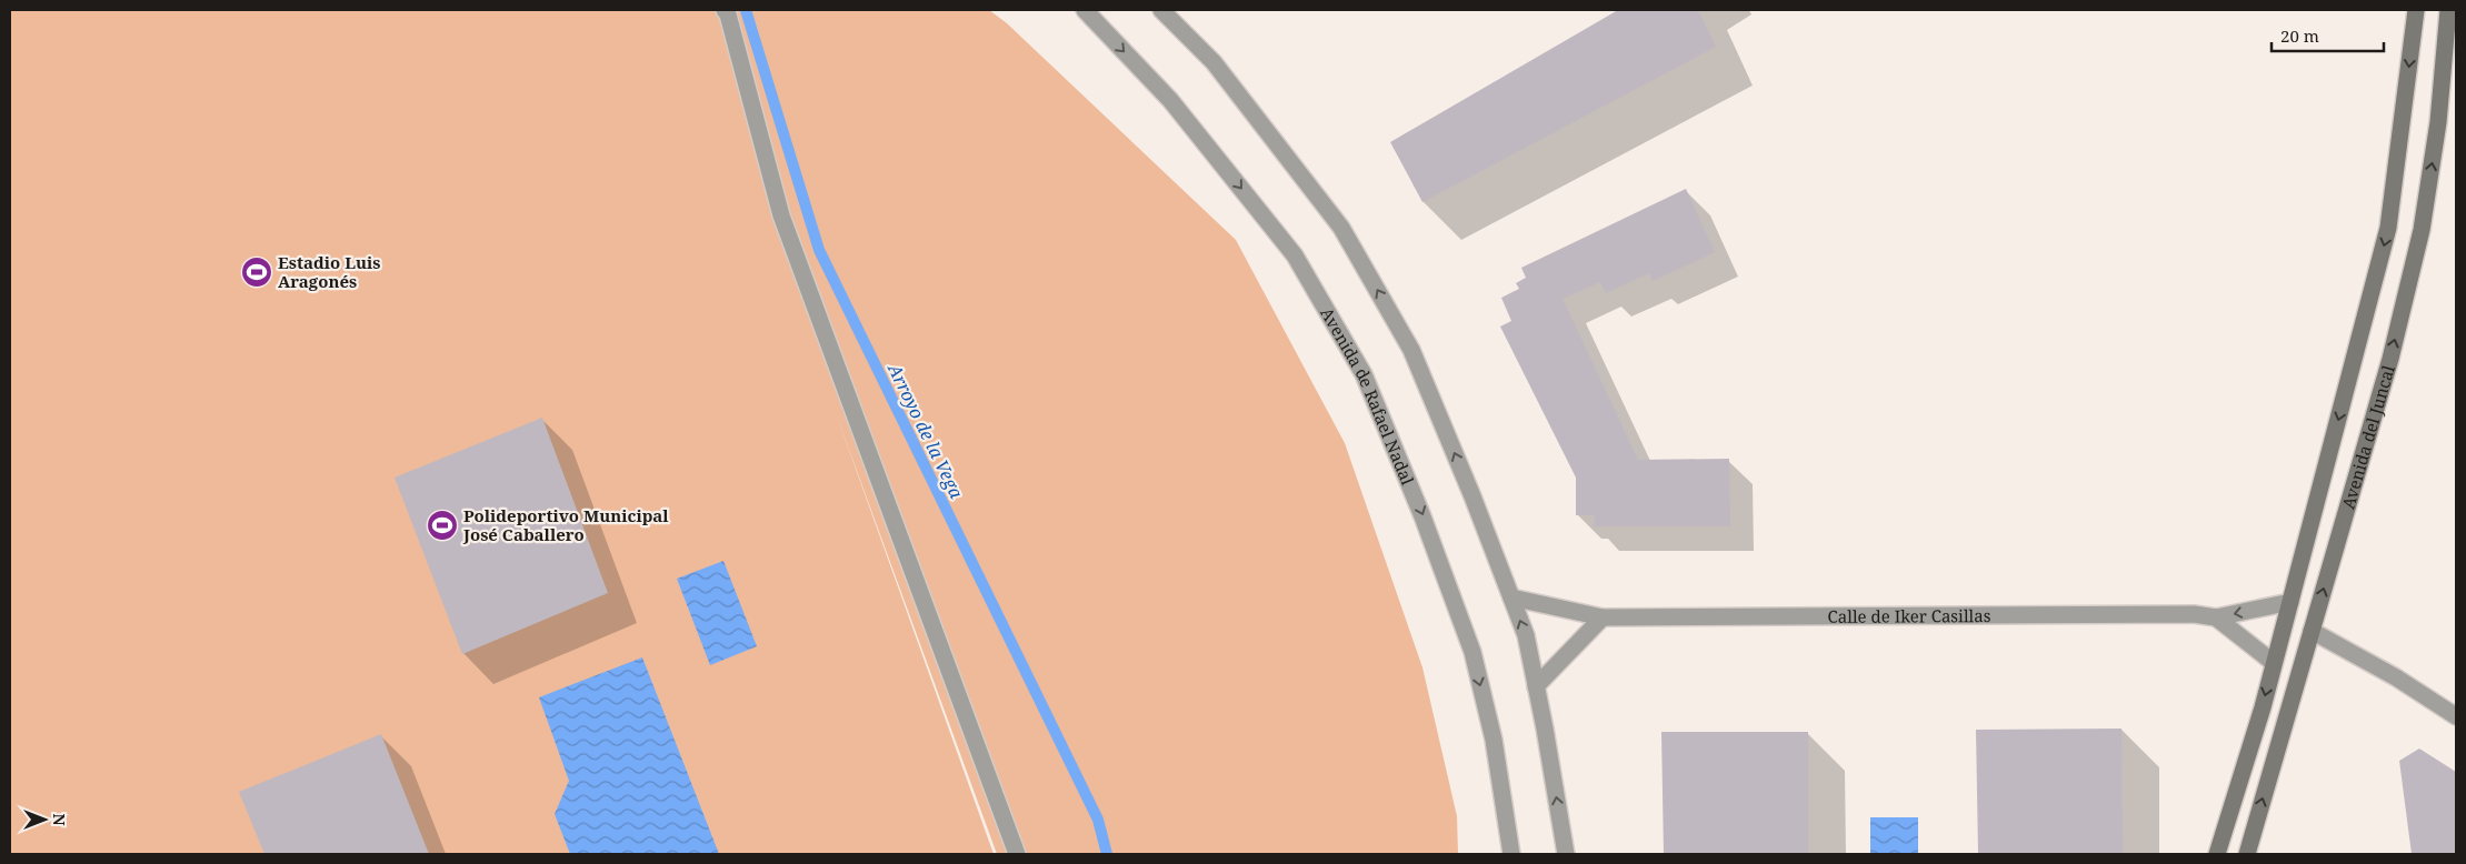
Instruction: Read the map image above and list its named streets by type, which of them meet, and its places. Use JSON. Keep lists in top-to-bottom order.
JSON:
{
  "streets": {
    "street": ["Avenida de Rafael Nadal", "Avenida del Juncal", "Calle de Iker Casillas"]
  },
  "water": ["Arroyo de la Vega"],
  "places": {
    "sports": ["Estadio Luis Aragonés", "Polideportivo Municipal José Caballero"]
  },
  "scale_bar": "20 m",
  "north": "right"
}
